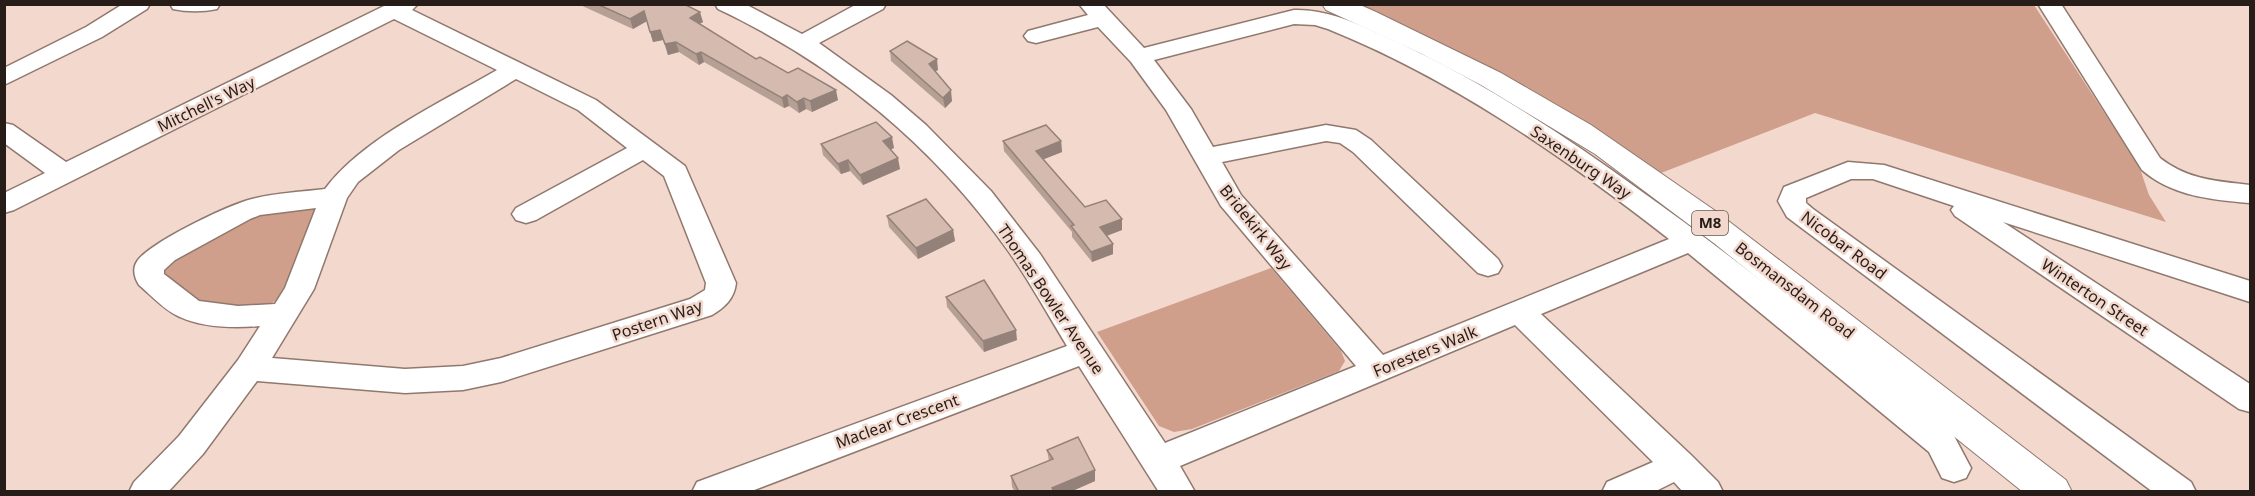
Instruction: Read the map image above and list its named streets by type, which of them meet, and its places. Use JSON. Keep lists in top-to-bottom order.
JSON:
{
  "streets": {
    "main road": ["M8", "Bosmansdam Road"],
    "street": [
      "Mitchell's Way",
      "Saxenburg Way",
      "Bridekirk Way",
      "Nicobar Road",
      "Winterton Street",
      "Thomas Bowler Avenue",
      "Postern Way",
      "Foresters Walk",
      "Maclear Crescent"
    ]
  },
  "crossings": [
    ["Mitchell's Way", "Postern Way"],
    ["Saxenburg Way", "Bridekirk Way"],
    ["Saxenburg Way", "Foresters Walk"],
    ["Bridekirk Way", "Foresters Walk"],
    ["Nicobar Road", "Winterton Street"],
    ["Thomas Bowler Avenue", "Foresters Walk"],
    ["Thomas Bowler Avenue", "Maclear Crescent"]
  ]
}
